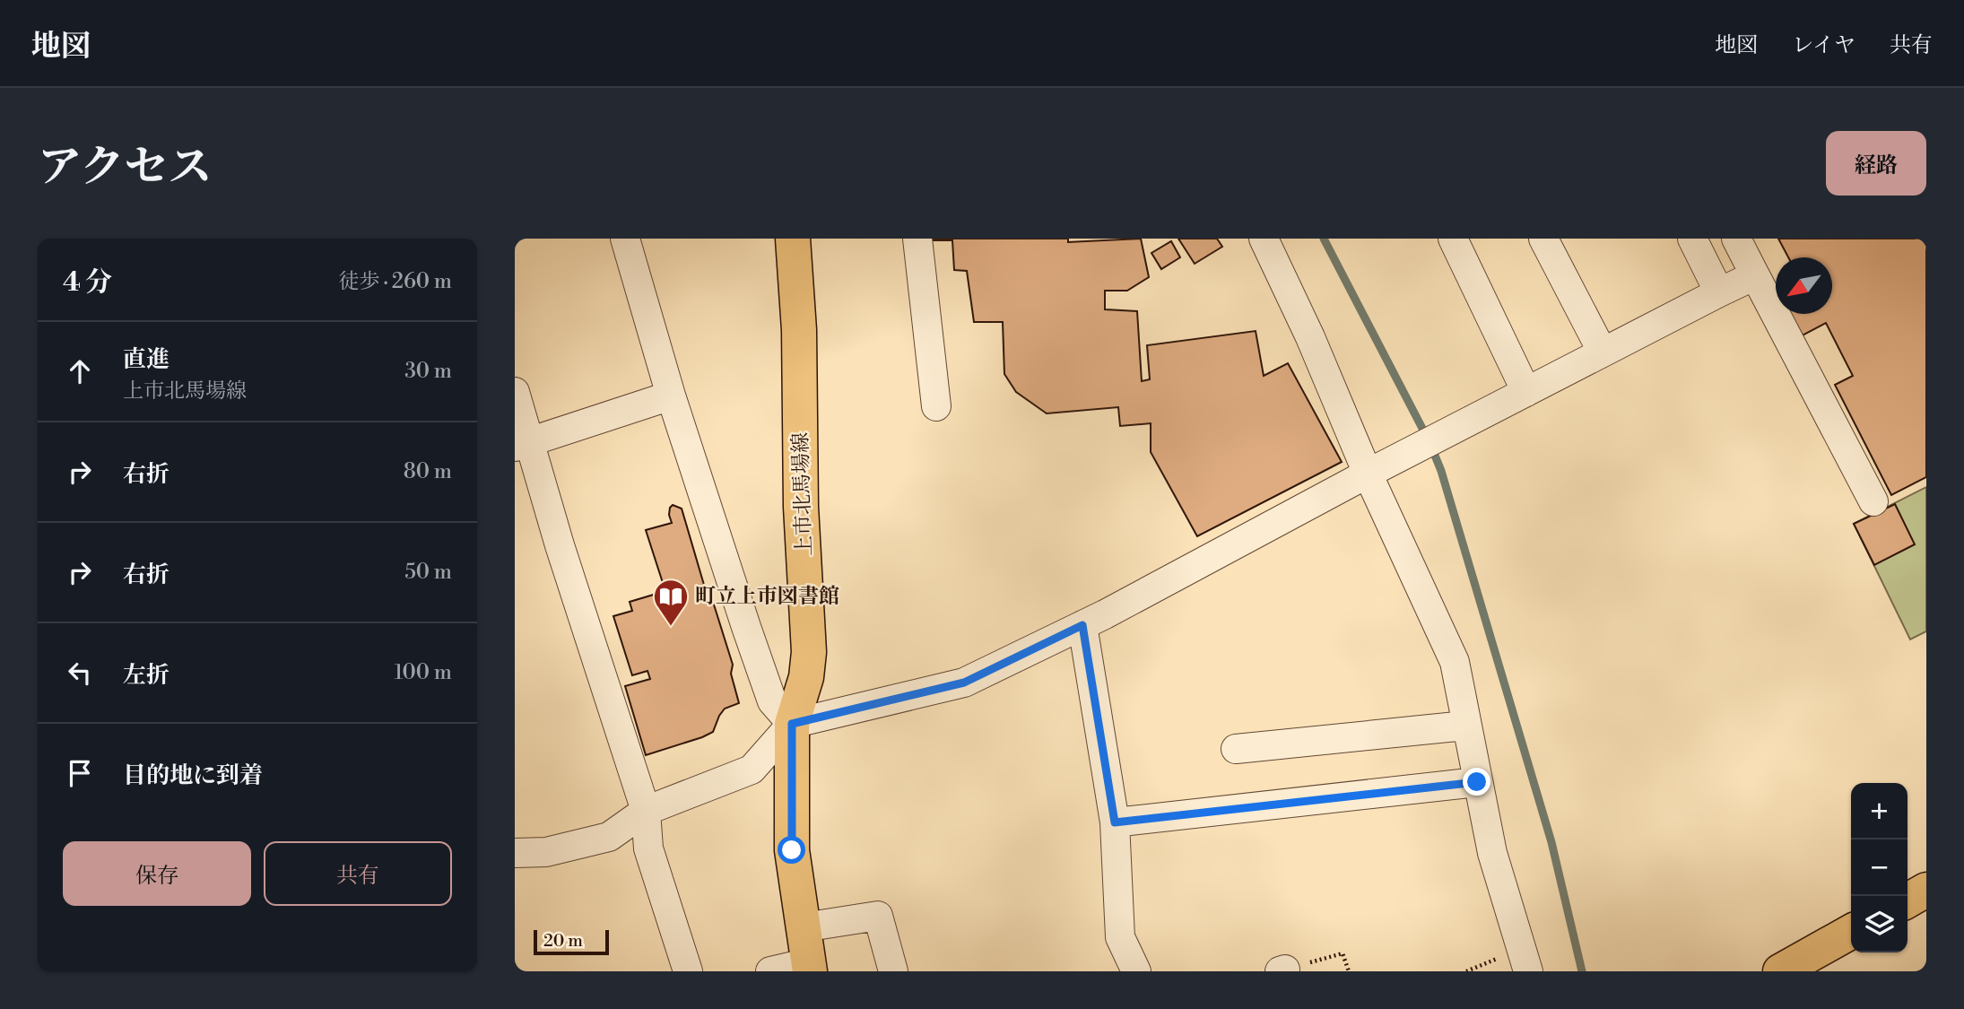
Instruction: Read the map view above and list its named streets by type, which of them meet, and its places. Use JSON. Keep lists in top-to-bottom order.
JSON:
{
  "streets": {
    "main road": ["上市北馬場線"]
  },
  "places": {
    "library": ["町立上市図書館"]
  },
  "scale_bar": "20 m",
  "north": "bottom left",
  "page": {
    "header": "地図",
    "nav": ["地図", "レイヤ", "共有"],
    "title": "アクセス",
    "buttons": [
      "経路",
      ["保存", "共有"]
    ],
    "heading": ["4 分", "徒歩 · 260 m"],
    "list": [
      ["直進", "上市北馬場線", "30 m"],
      ["右折", "80 m"],
      ["右折", "50 m"],
      ["左折", "100 m"],
      "目的地に到着"
    ],
    "map_buttons": ["+", "−"],
    "scale": "20 m"
  }
}
